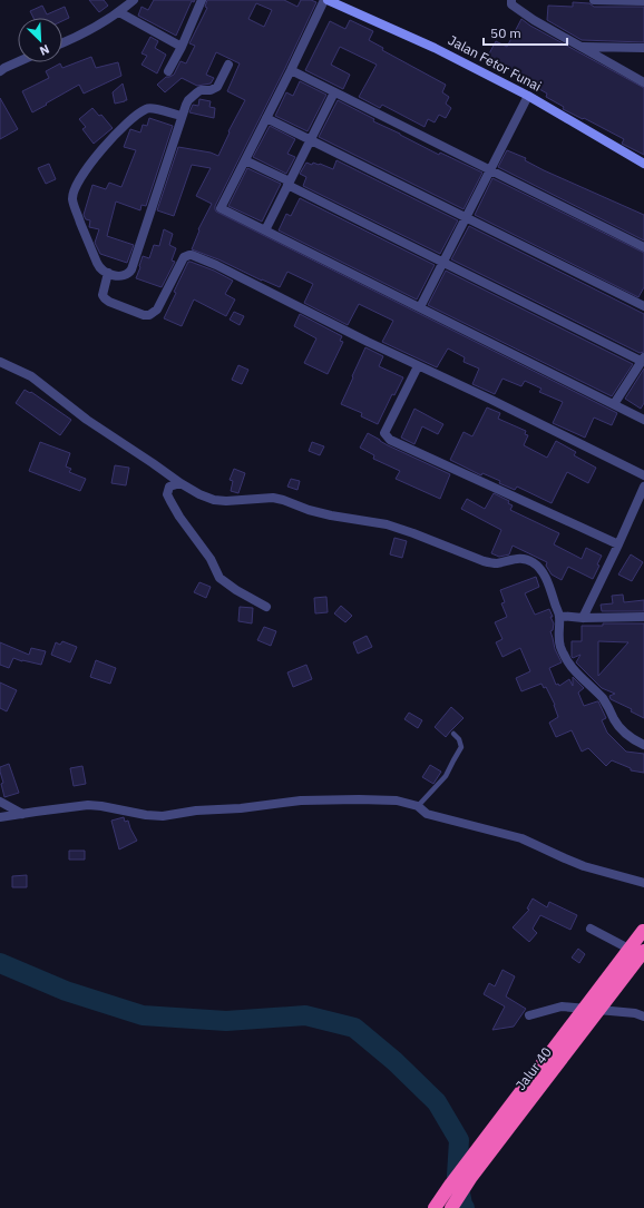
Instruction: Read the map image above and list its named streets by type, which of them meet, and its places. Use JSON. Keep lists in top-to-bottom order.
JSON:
{
  "streets": {
    "highway": ["Jalur 40"],
    "street": ["Jalan Fetor Funai"]
  },
  "scale_bar": "50 m",
  "north": "bottom right"
}
